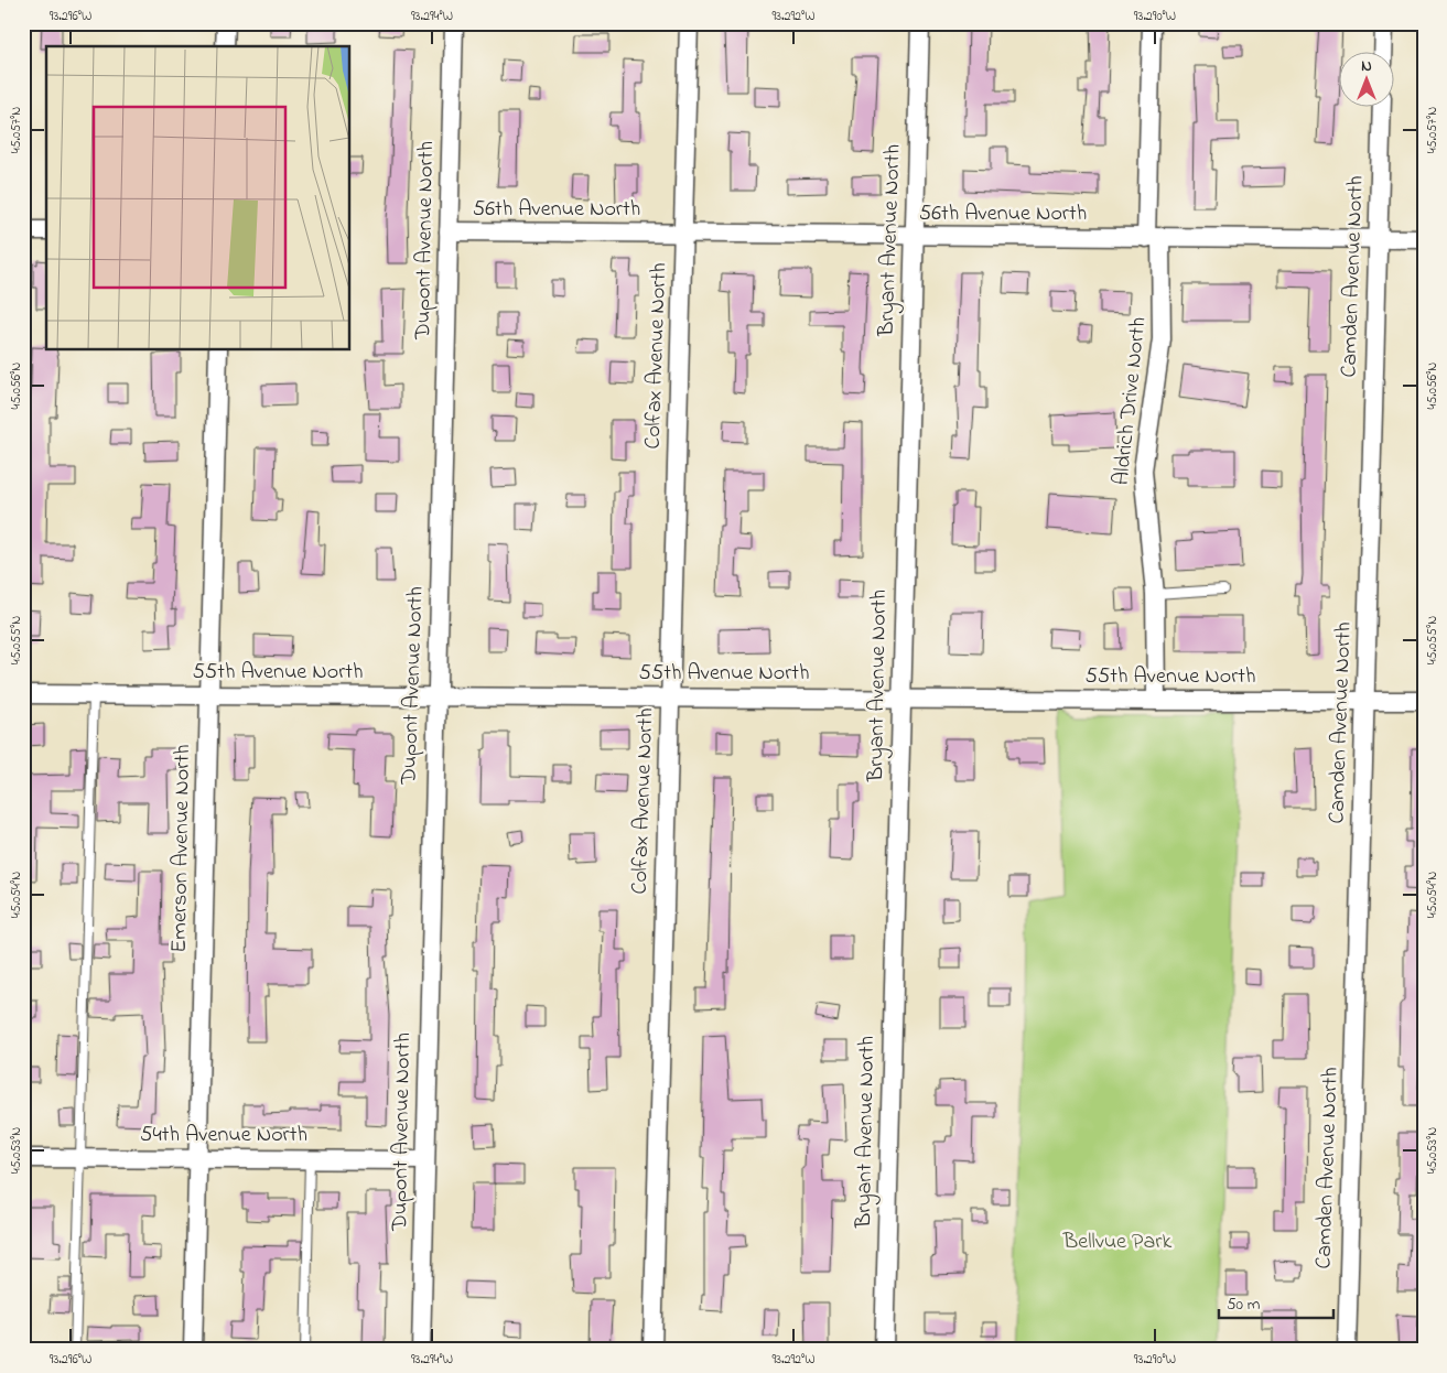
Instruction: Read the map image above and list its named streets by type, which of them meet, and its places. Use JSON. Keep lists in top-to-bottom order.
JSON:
{
  "streets": {
    "street": [
      "56th Avenue North",
      "Dupont Avenue North",
      "Bryant Avenue North",
      "Camden Avenue North",
      "Colfax Avenue North",
      "Aldrich Drive North",
      "55th Avenue North",
      "Emerson Avenue North",
      "54th Avenue North"
    ]
  },
  "crossings": [
    ["56th Avenue North", "Dupont Avenue North"],
    ["56th Avenue North", "Bryant Avenue North"],
    ["56th Avenue North", "Camden Avenue North"],
    ["56th Avenue North", "Colfax Avenue North"],
    ["56th Avenue North", "Aldrich Drive North"],
    ["Dupont Avenue North", "55th Avenue North"],
    ["Dupont Avenue North", "54th Avenue North"],
    ["Bryant Avenue North", "55th Avenue North"],
    ["Camden Avenue North", "55th Avenue North"],
    ["Colfax Avenue North", "55th Avenue North"],
    ["Aldrich Drive North", "55th Avenue North"],
    ["55th Avenue North", "Emerson Avenue North"],
    ["Emerson Avenue North", "54th Avenue North"]
  ],
  "parks": ["Bellvue Park"],
  "scale_bar": "50 m",
  "north": "top",
  "coordinates": [
    "93.296°W",
    "93.294°W",
    "93.292°W",
    "93.290°W",
    "45.057°N",
    "45.056°N",
    "45.055°N",
    "45.054°N",
    "45.053°N"
  ]
}
